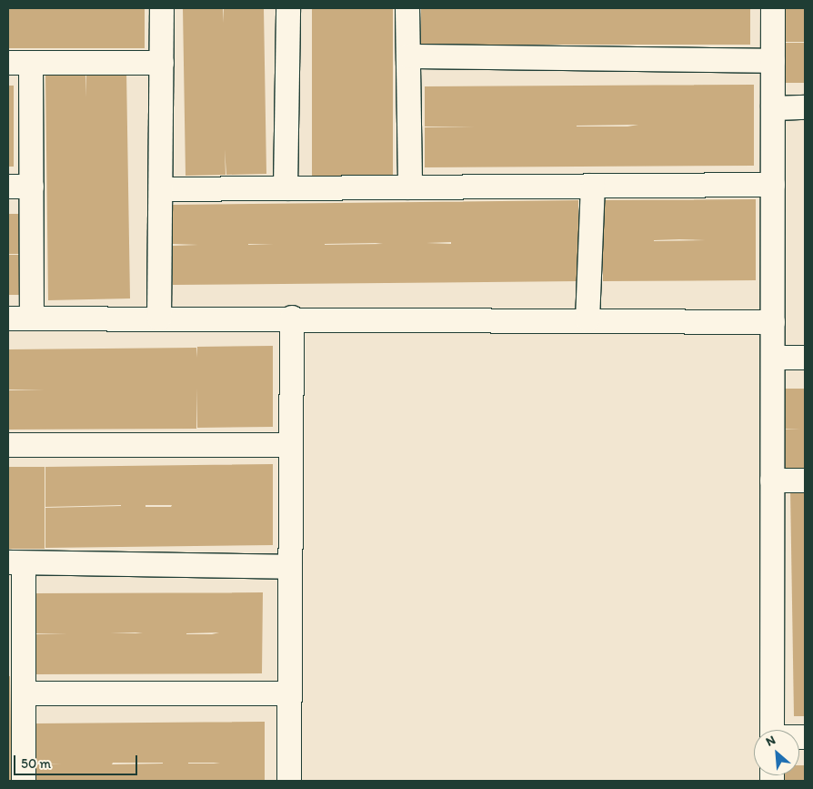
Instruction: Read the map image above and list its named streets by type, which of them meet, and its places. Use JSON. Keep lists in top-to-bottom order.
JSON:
{
  "scale_bar": "50 m",
  "north": "top left"
}
